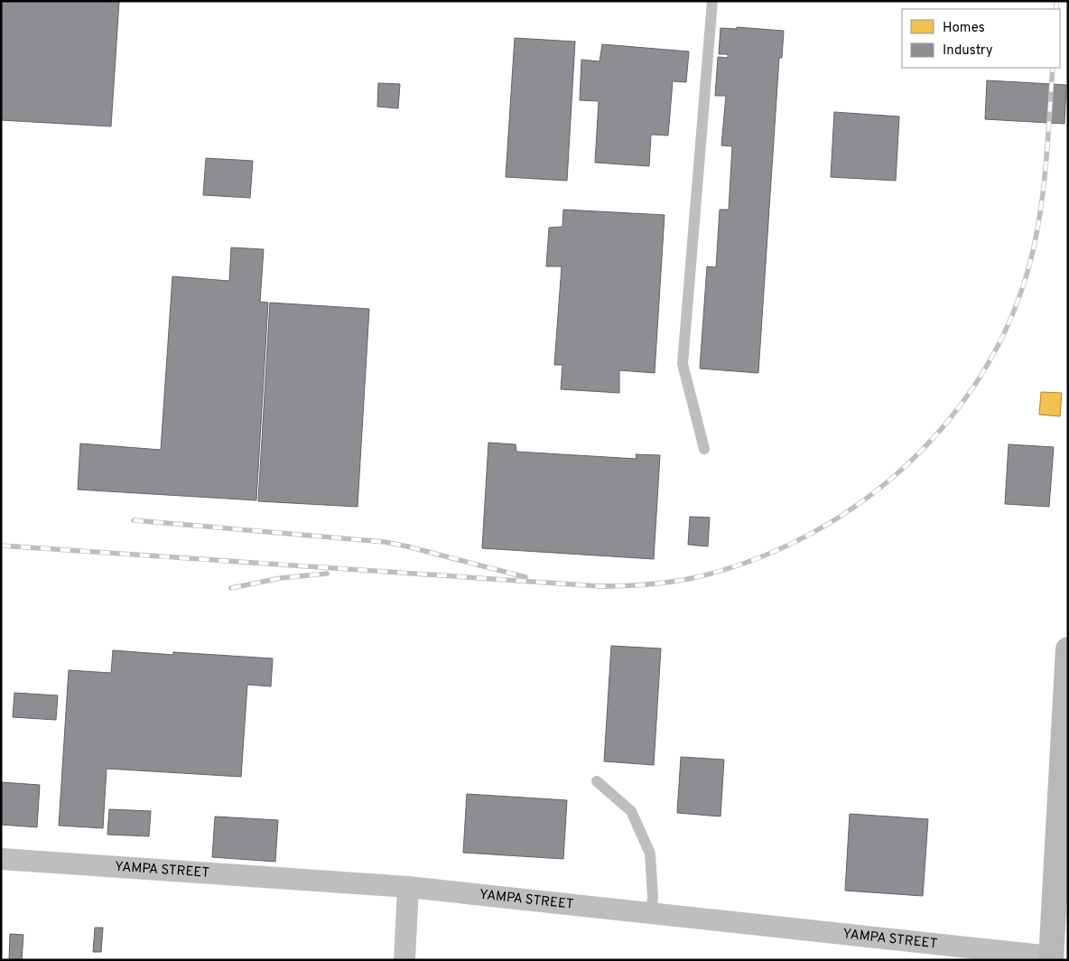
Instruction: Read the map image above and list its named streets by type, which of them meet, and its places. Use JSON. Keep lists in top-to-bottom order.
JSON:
{
  "streets": {
    "street": ["YAMPA STREET"]
  },
  "legend": ["Homes", "Industry"]
}
